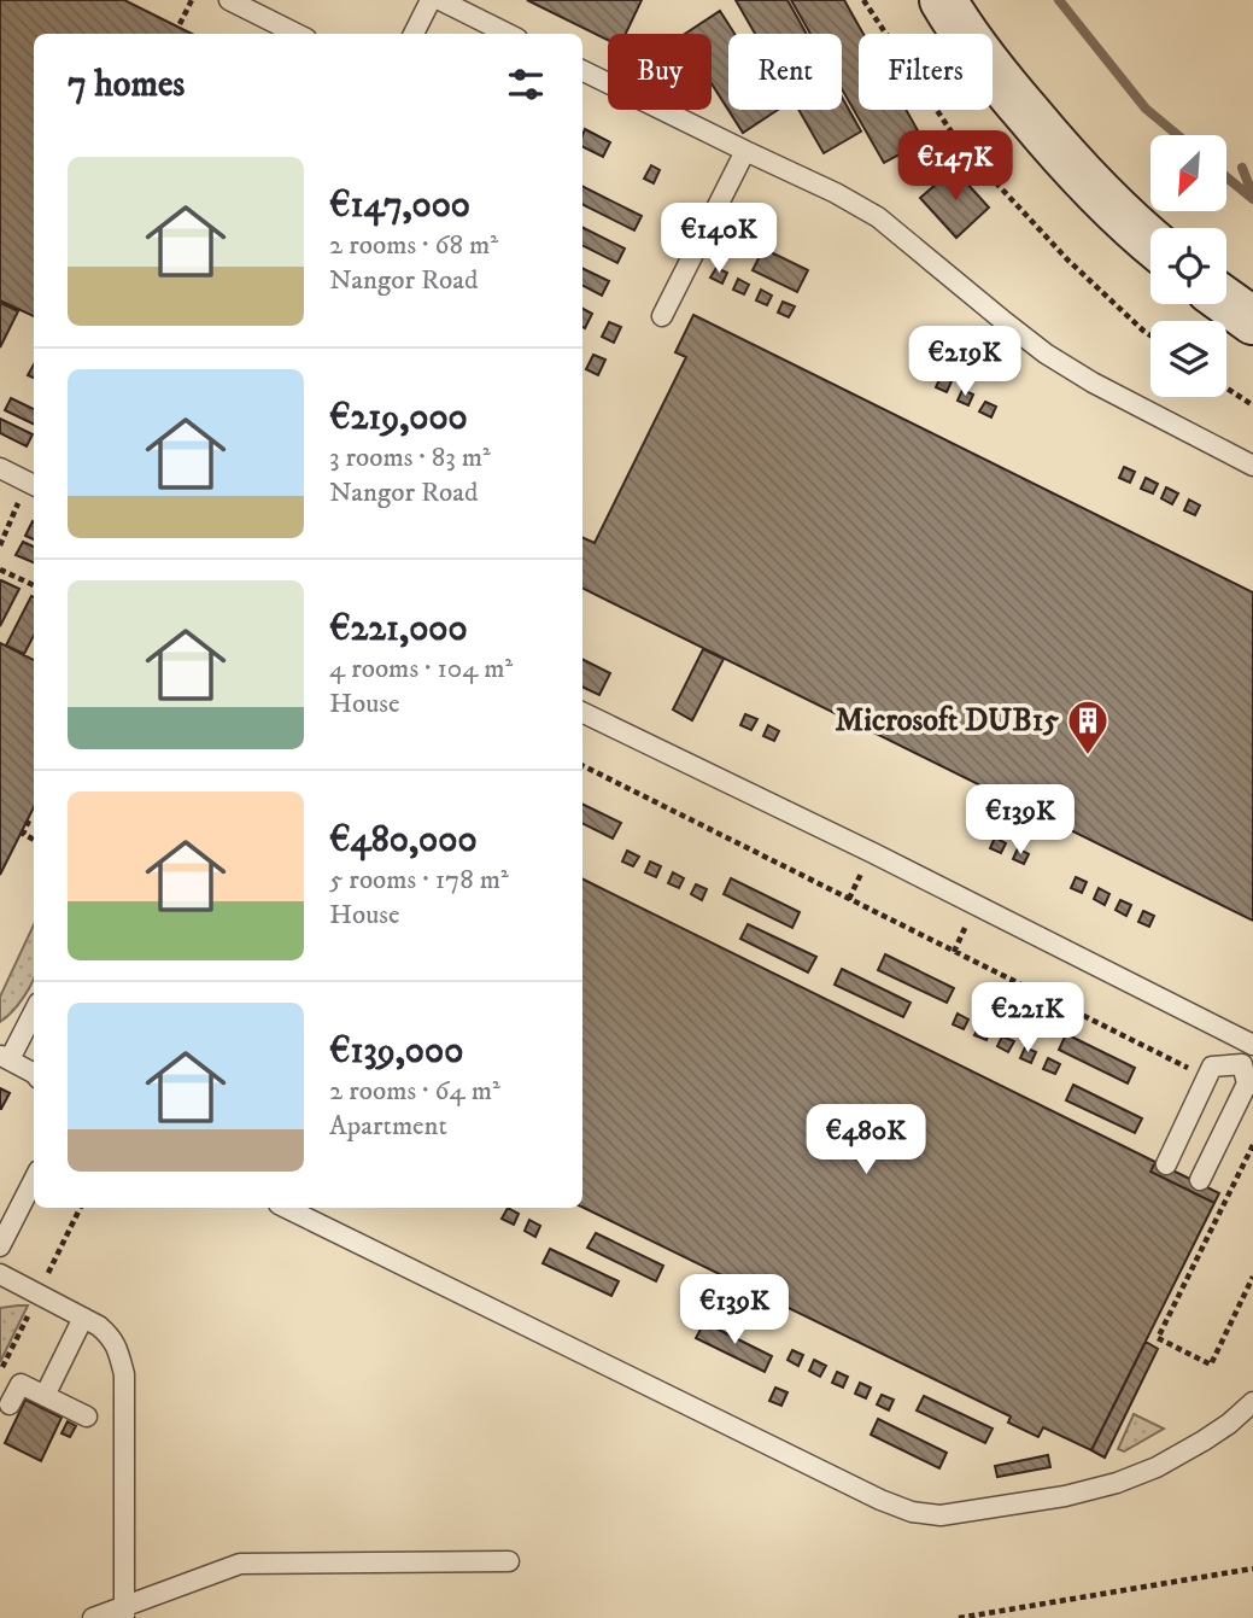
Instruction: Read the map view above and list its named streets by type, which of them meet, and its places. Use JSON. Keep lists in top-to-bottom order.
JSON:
{
  "places": {
    "building": ["Microsoft DUB15"]
  },
  "north": "bottom left",
  "page": {
    "chip": ["Buy", "Rent", "Filters"],
    "heading": "7 homes",
    "price": [
      "€147K",
      "€140K",
      "€219K",
      "€139K",
      "€221K",
      "€480K",
      "€139K"
    ],
    "list": [
      {
        "name": "€147,000",
        "note": "2 rooms · 68 m² · Nangor Road"
      },
      {
        "name": "€219,000",
        "note": "3 rooms · 83 m² · Nangor Road"
      },
      {
        "name": "€221,000",
        "note": "4 rooms · 104 m² · House"
      },
      {
        "name": "€480,000",
        "note": "5 rooms · 178 m² · House"
      },
      {
        "name": "€139,000",
        "note": "2 rooms · 64 m² · Apartment"
      }
    ]
  }
}
